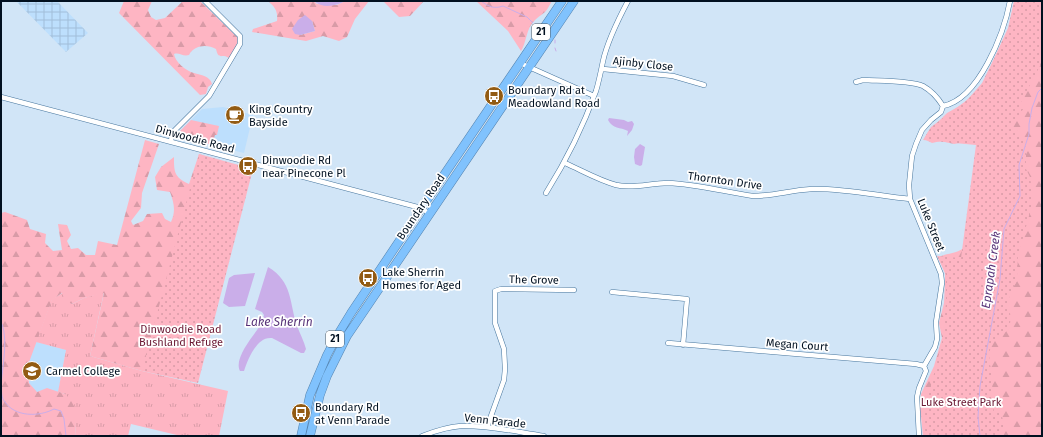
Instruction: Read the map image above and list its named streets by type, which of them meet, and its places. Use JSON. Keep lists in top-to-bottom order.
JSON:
{
  "streets": {
    "highway": ["21", "Boundary Road"],
    "street": [
      "Ajinby Close",
      "Dinwoodie Road",
      "Thornton Drive",
      "Luke Street",
      "The Grove",
      "Megan Court",
      "Venn Parade"
    ]
  },
  "crossings": [
    ["Dinwoodie Road", "Boundary Road"],
    ["Thornton Drive", "Luke Street"],
    ["Luke Street", "Megan Court"],
    ["The Grove", "Venn Parade"]
  ],
  "water": ["Eprapah Creek", "Lake Sherrin"],
  "parks": ["Dinwoodie Road Bushland Refuge", "Luke Street Park"],
  "places": {
    "bus stop": [
      "Boundary Rd at Meadowland Road",
      "Dinwoodie Rd near Pinecone Pl",
      "Lake Sherrin Homes for Aged",
      "Boundary Rd at Venn Parade"
    ],
    "cafe": ["King Country Bayside"],
    "school or university": ["Carmel College"]
  }
}
